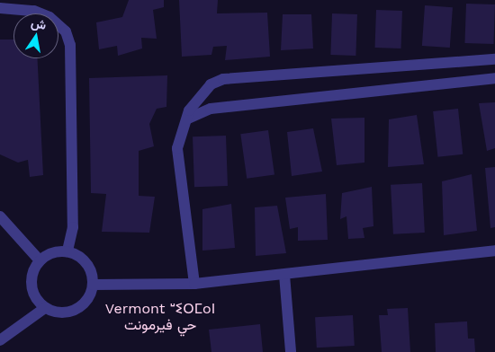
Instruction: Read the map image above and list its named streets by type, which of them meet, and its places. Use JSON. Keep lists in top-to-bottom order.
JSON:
{
  "districts": ["Vermont ⵯⵉⵔⵎoⵏ حي فيرمونت"],
  "north": "top"
}
